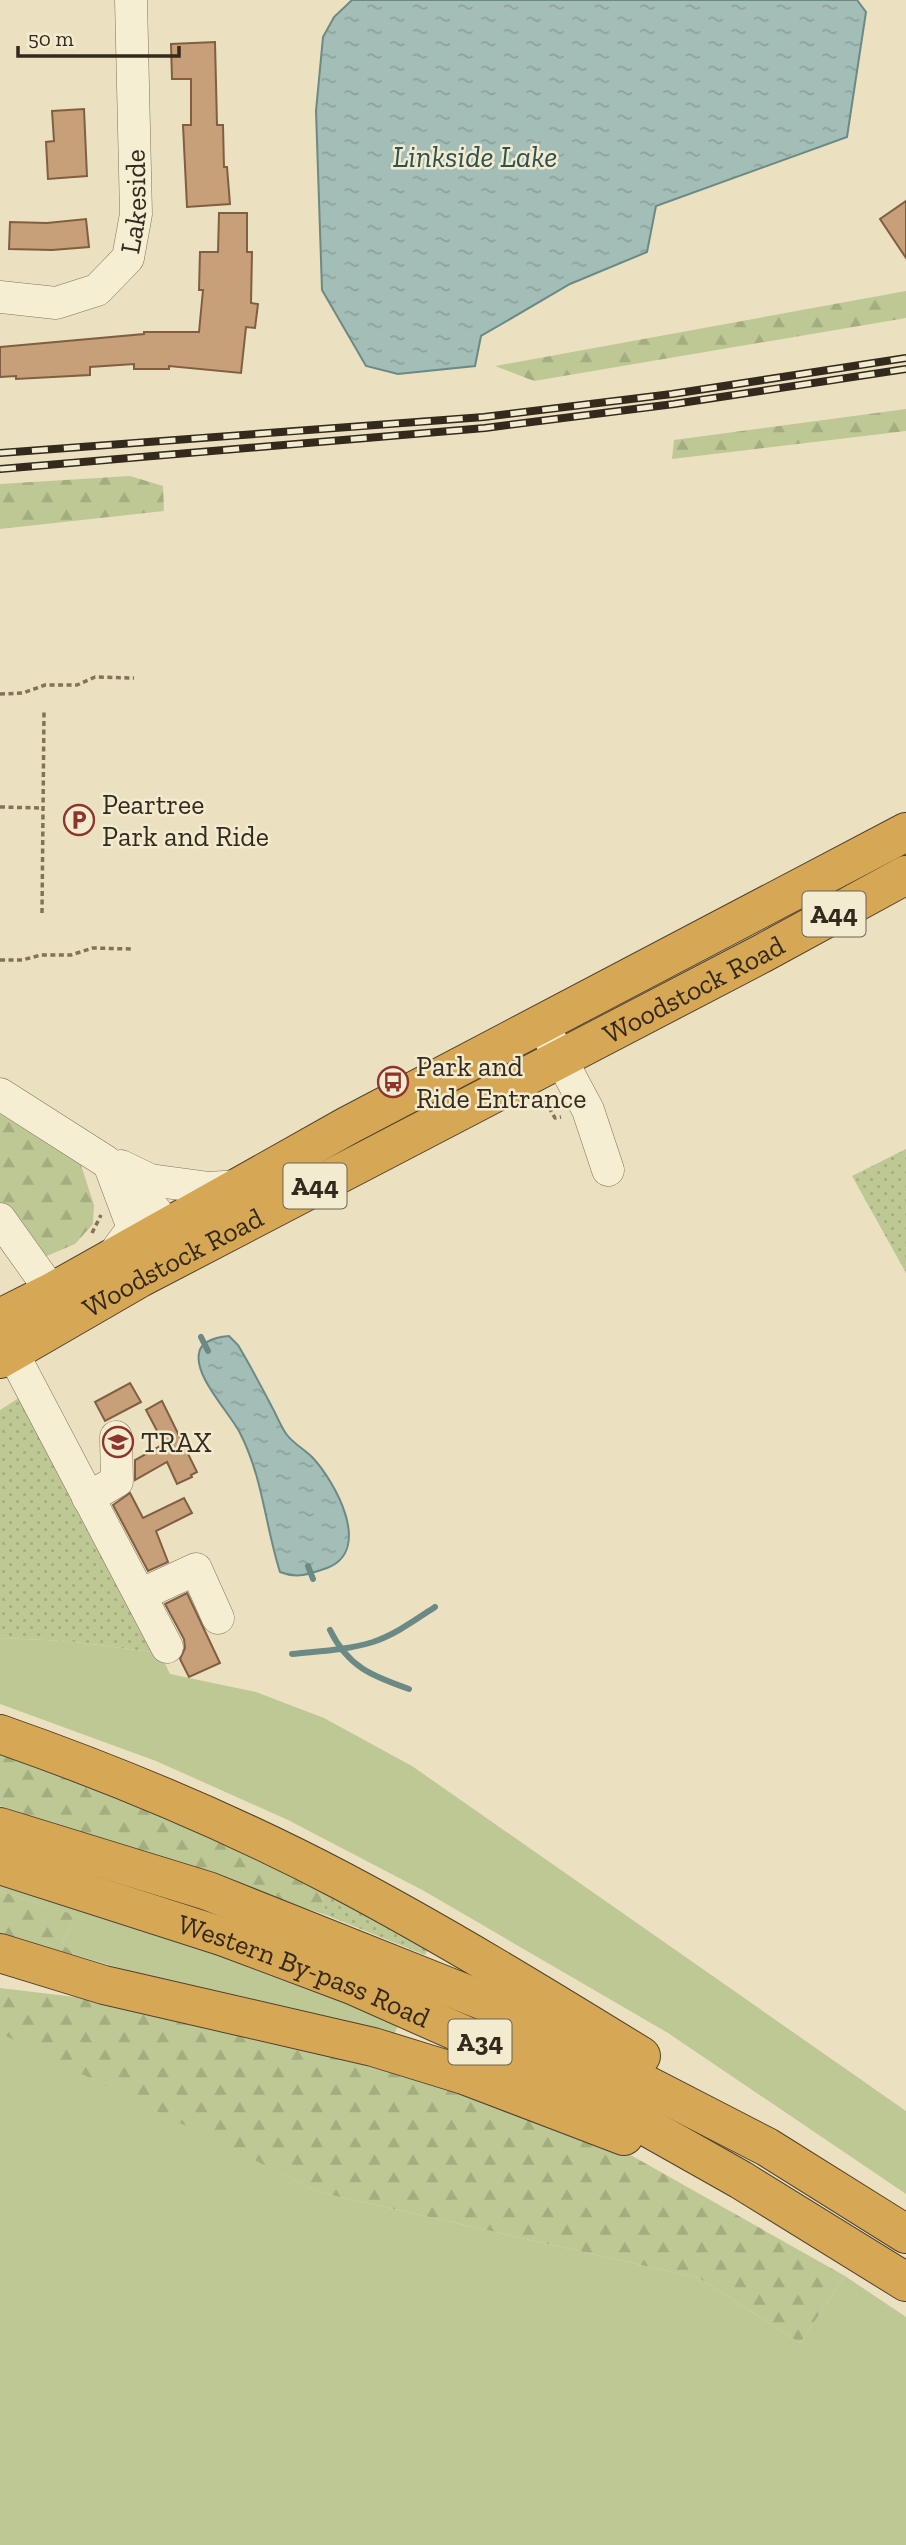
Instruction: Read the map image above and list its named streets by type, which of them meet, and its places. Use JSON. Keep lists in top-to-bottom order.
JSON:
{
  "streets": {
    "highway": [
      "A44",
      "Woodstock Road",
      "Western By-pass Road",
      "A34"
    ],
    "street": ["Lakeside"]
  },
  "crossings": [
    ["A44", "Woodstock Road"]
  ],
  "water": ["Linkside Lake"],
  "places": {
    "parking": ["Peartree Park and Ride"],
    "bus stop": ["Park and Ride Entrance"],
    "school or university": ["TRAX"]
  },
  "scale_bar": "50 m"
}
